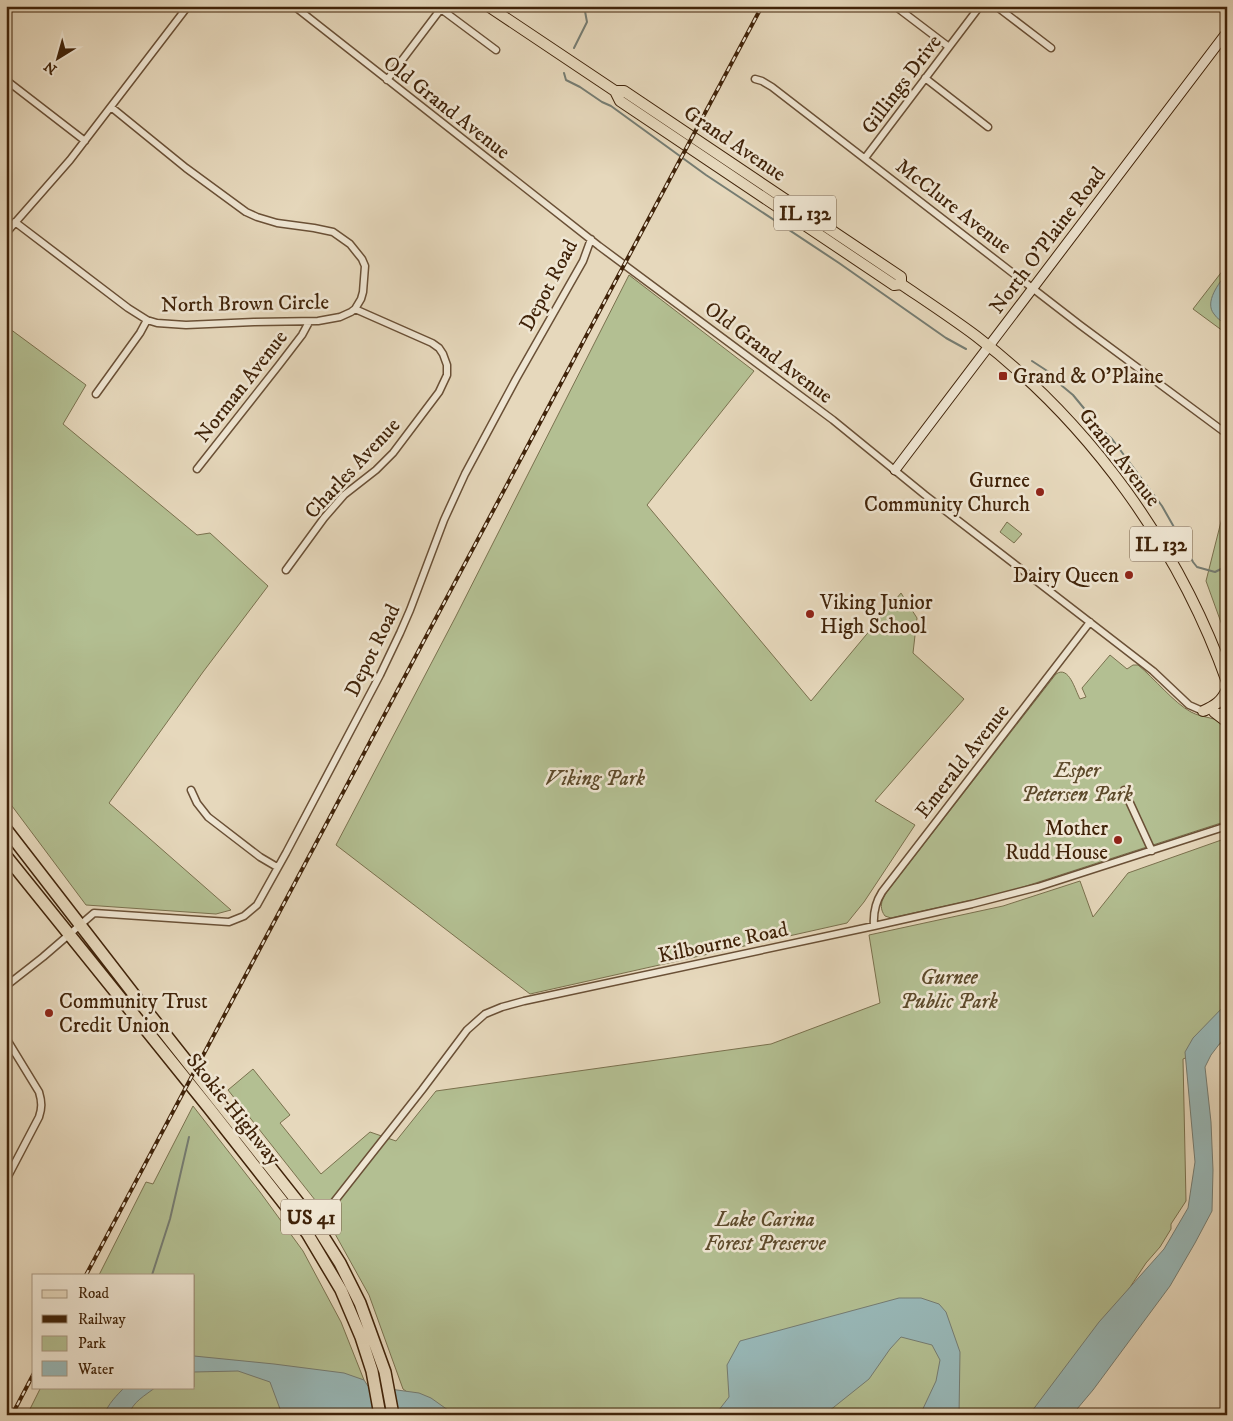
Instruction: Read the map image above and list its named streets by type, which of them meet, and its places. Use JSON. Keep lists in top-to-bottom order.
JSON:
{
  "streets": {
    "highway": ["Skokie Highway", "US 41"],
    "main road": ["Grand Avenue", "IL 132"],
    "street": [
      "Gillings Drive",
      "Old Grand Avenue",
      "McClure Avenue",
      "North O'Plaine Road",
      "Depot Road",
      "North Brown Circle",
      "Norman Avenue",
      "Charles Avenue",
      "Emerald Avenue",
      "Kilbourne Road"
    ]
  },
  "crossings": [
    ["Gillings Drive", "McClure Avenue"],
    ["Old Grand Avenue", "North O'Plaine Road"],
    ["Old Grand Avenue", "Depot Road"],
    ["Old Grand Avenue", "Emerald Avenue"],
    ["Grand Avenue", "North O'Plaine Road"],
    ["McClure Avenue", "North O'Plaine Road"],
    ["Depot Road", "Skokie Highway"],
    ["North Brown Circle", "Norman Avenue"],
    ["North Brown Circle", "Charles Avenue"],
    ["Emerald Avenue", "Kilbourne Road"],
    ["Kilbourne Road", "Skokie Highway"]
  ],
  "parks": [
    "Esper Petersen Park",
    "Viking Park",
    "Gurnee Public Park",
    "Lake Carina Forest Preserve"
  ],
  "places": {
    "transit": ["Grand & O'Plaine"],
    "other": [
      "Gurnee Community Church",
      "Dairy Queen",
      "Viking Junior High School",
      "Mother Rudd House",
      "Community Trust Credit Union"
    ]
  },
  "legend": [
    "Road",
    "Railway",
    "Park",
    "Water"
  ],
  "north": "bottom left"
}
